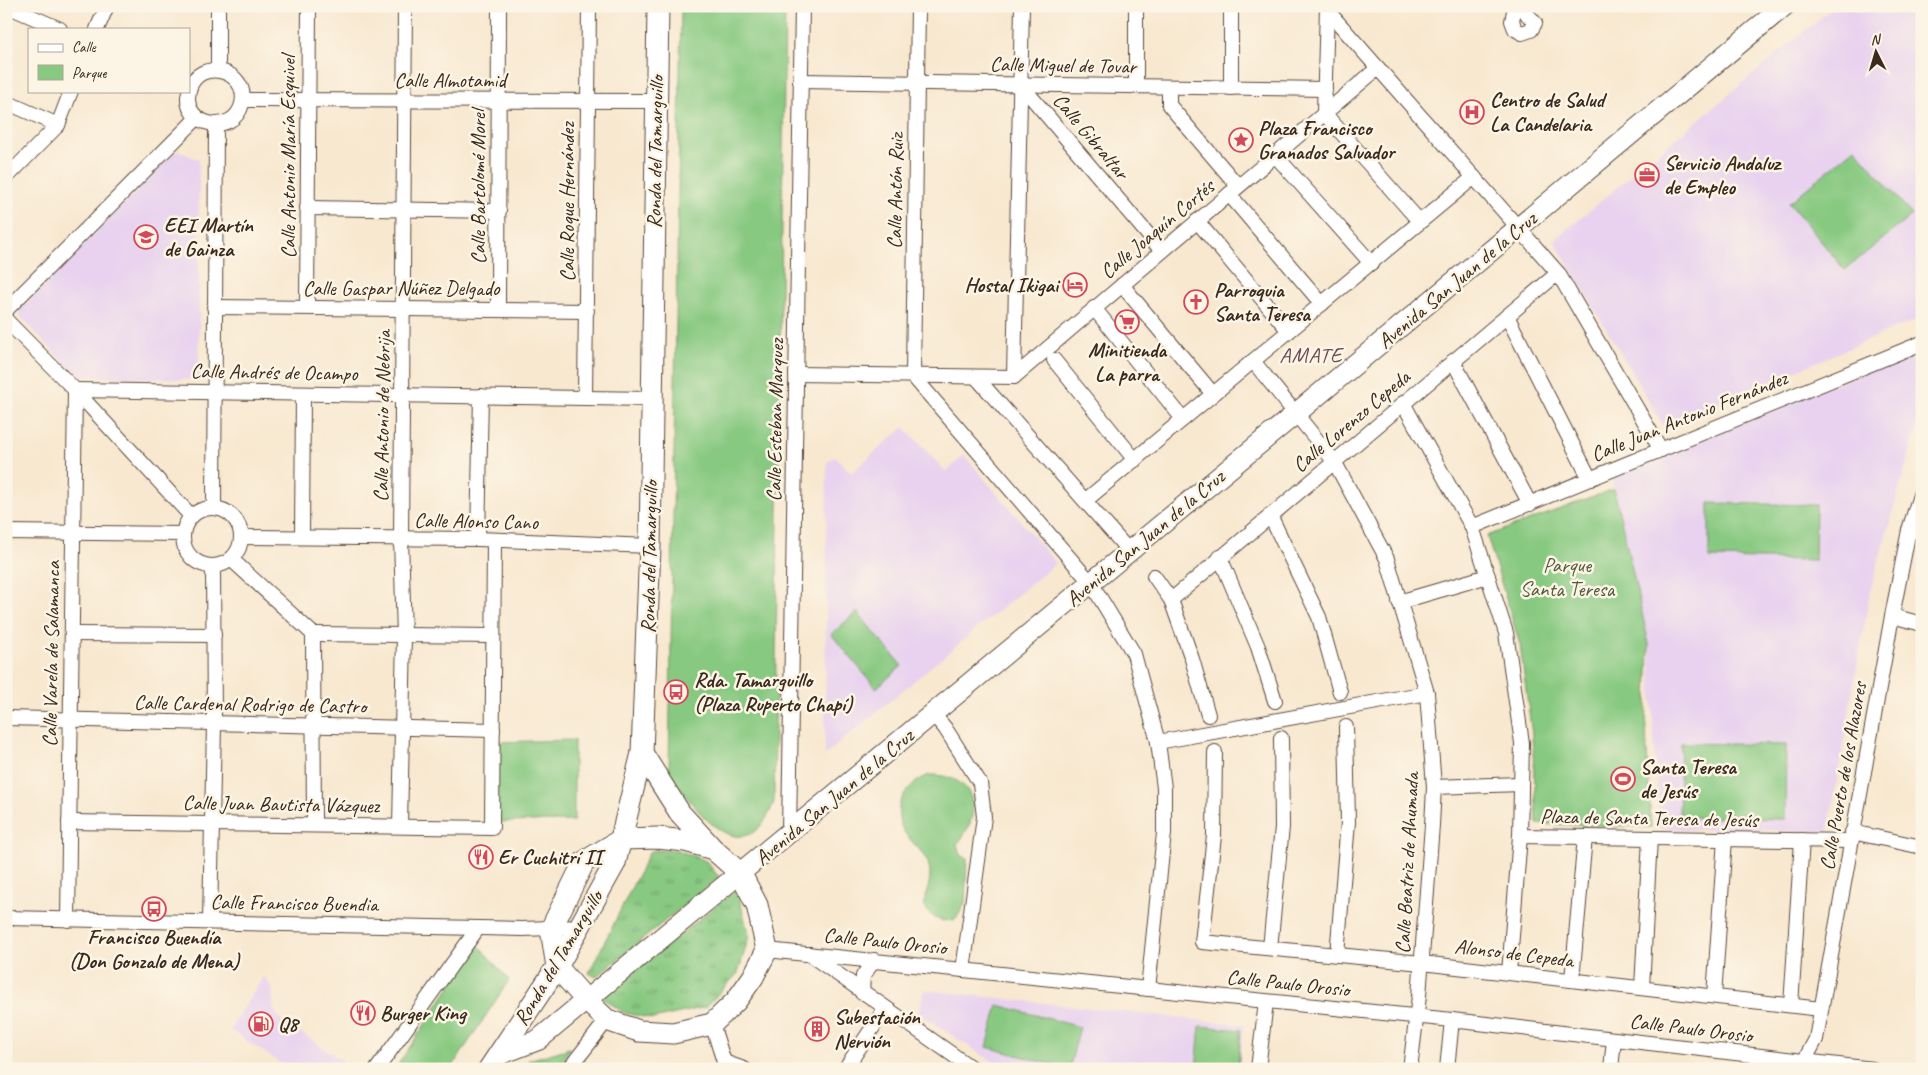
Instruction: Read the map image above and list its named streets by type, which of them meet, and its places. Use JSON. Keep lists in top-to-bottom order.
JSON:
{
  "streets": {
    "main road": ["Ronda del Tamarguillo"],
    "street": [
      "Calle Miguel de Tovar",
      "Calle Almotamid",
      "Calle Gibraltar",
      "Calle Antonio María Esquivel",
      "Calle Bartolomé Morel",
      "Calle Antón Ruiz",
      "Calle Roque Hernández",
      "Calle Joaquín Cortés",
      "Avenida San Juan de la Cruz",
      "Calle Gaspar Núñez Delgado",
      "Calle Andrés de Ocampo",
      "Calle Antonio de Nebrija",
      "Calle Juan Antonio Fernández",
      "Calle Esteban Marquez",
      "Calle Lorenzo Cepeda",
      "Calle Alonso Cano",
      "Calle Varela de Salamanca",
      "Calle Cardenal Rodrigo de Castro",
      "Calle Puerto de los Alazores",
      "Calle Juan Bautista Vázquez",
      "Plaza de Santa Teresa de Jesús",
      "Calle Beatriz de Ahumada",
      "Calle Francisco Buendia",
      "Calle Paulo Orosio",
      "Alonso de Cepeda"
    ]
  },
  "crossings": [
    ["Calle Miguel de Tovar", "Calle Gibraltar"],
    ["Calle Miguel de Tovar", "Calle Antón Ruiz"],
    ["Calle Miguel de Tovar", "Calle Esteban Marquez"],
    ["Calle Almotamid", "Ronda del Tamarguillo"],
    ["Calle Almotamid", "Calle Antonio María Esquivel"],
    ["Calle Almotamid", "Calle Bartolomé Morel"],
    ["Calle Almotamid", "Calle Roque Hernández"],
    ["Calle Almotamid", "Calle Antonio de Nebrija"],
    ["Calle Gibraltar", "Calle Joaquín Cortés"],
    ["Ronda del Tamarguillo", "Avenida San Juan de la Cruz"],
    ["Ronda del Tamarguillo", "Calle Andrés de Ocampo"],
    ["Ronda del Tamarguillo", "Calle Alonso Cano"],
    ["Ronda del Tamarguillo", "Calle Francisco Buendia"],
    ["Calle Antonio María Esquivel", "Calle Gaspar Núñez Delgado"],
    ["Calle Bartolomé Morel", "Calle Gaspar Núñez Delgado"],
    ["Calle Roque Hernández", "Calle Gaspar Núñez Delgado"],
    ["Calle Roque Hernández", "Calle Andrés de Ocampo"],
    ["Avenida San Juan de la Cruz", "Calle Esteban Marquez"],
    ["Avenida San Juan de la Cruz", "Calle Beatriz de Ahumada"],
    ["Calle Gaspar Núñez Delgado", "Calle Antonio de Nebrija"],
    ["Calle Andrés de Ocampo", "Calle Antonio de Nebrija"],
    ["Calle Andrés de Ocampo", "Calle Varela de Salamanca"],
    ["Calle Antonio de Nebrija", "Calle Alonso Cano"],
    ["Calle Antonio de Nebrija", "Calle Cardenal Rodrigo de Castro"],
    ["Calle Antonio de Nebrija", "Calle Juan Bautista Vázquez"],
    ["Calle Juan Antonio Fernández", "Plaza de Santa Teresa de Jesús"],
    ["Calle Lorenzo Cepeda", "Plaza de Santa Teresa de Jesús"],
    ["Calle Lorenzo Cepeda", "Calle Beatriz de Ahumada"],
    ["Calle Varela de Salamanca", "Calle Cardenal Rodrigo de Castro"],
    ["Calle Varela de Salamanca", "Calle Juan Bautista Vázquez"],
    ["Calle Varela de Salamanca", "Calle Francisco Buendia"],
    ["Calle Cardenal Rodrigo de Castro", "Calle Juan Bautista Vázquez"],
    ["Calle Puerto de los Alazores", "Plaza de Santa Teresa de Jesús"],
    ["Calle Puerto de los Alazores", "Calle Paulo Orosio"],
    ["Calle Puerto de los Alazores", "Alonso de Cepeda"],
    ["Calle Beatriz de Ahumada", "Calle Paulo Orosio"],
    ["Calle Beatriz de Ahumada", "Alonso de Cepeda"]
  ],
  "districts": ["AMATE"],
  "parks": ["Parque Santa Teresa"],
  "places": {
    "hospital": ["Centro de Salud La Candelaria"],
    "place": ["Plaza Francisco Granados Salvador"],
    "office": ["Servicio Andaluz de Empleo"],
    "school or university": ["EEI Martín de Gainza"],
    "hotel": ["Hostal Ikigai"],
    "church": ["Parroquia Santa Teresa"],
    "supermarket": ["Minitienda La parra"],
    "bus stop": ["Rda. Tamarguillo (Plaza Ruperto Chapí)", "Francisco Buendía (Don Gonzalo de Mena)"],
    "sports": ["Santa Teresa de Jesús"],
    "restaurant": ["Er Cuchitrí II", "Burger King"],
    "fuel station": ["Q8"],
    "building": ["Subestación Nervión"]
  },
  "legend": ["Calle", "Parque"],
  "north": "top"
}
